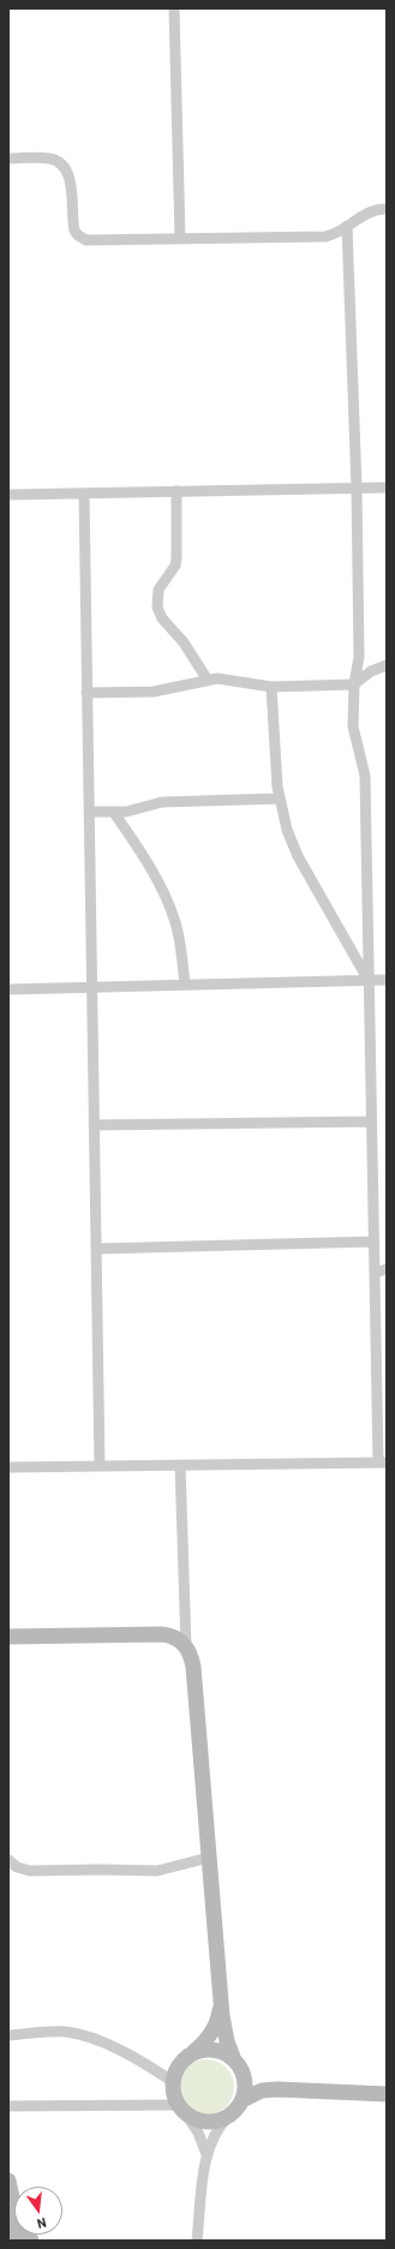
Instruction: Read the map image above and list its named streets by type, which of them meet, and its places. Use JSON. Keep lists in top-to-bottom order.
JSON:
{
  "north": "bottom"
}
